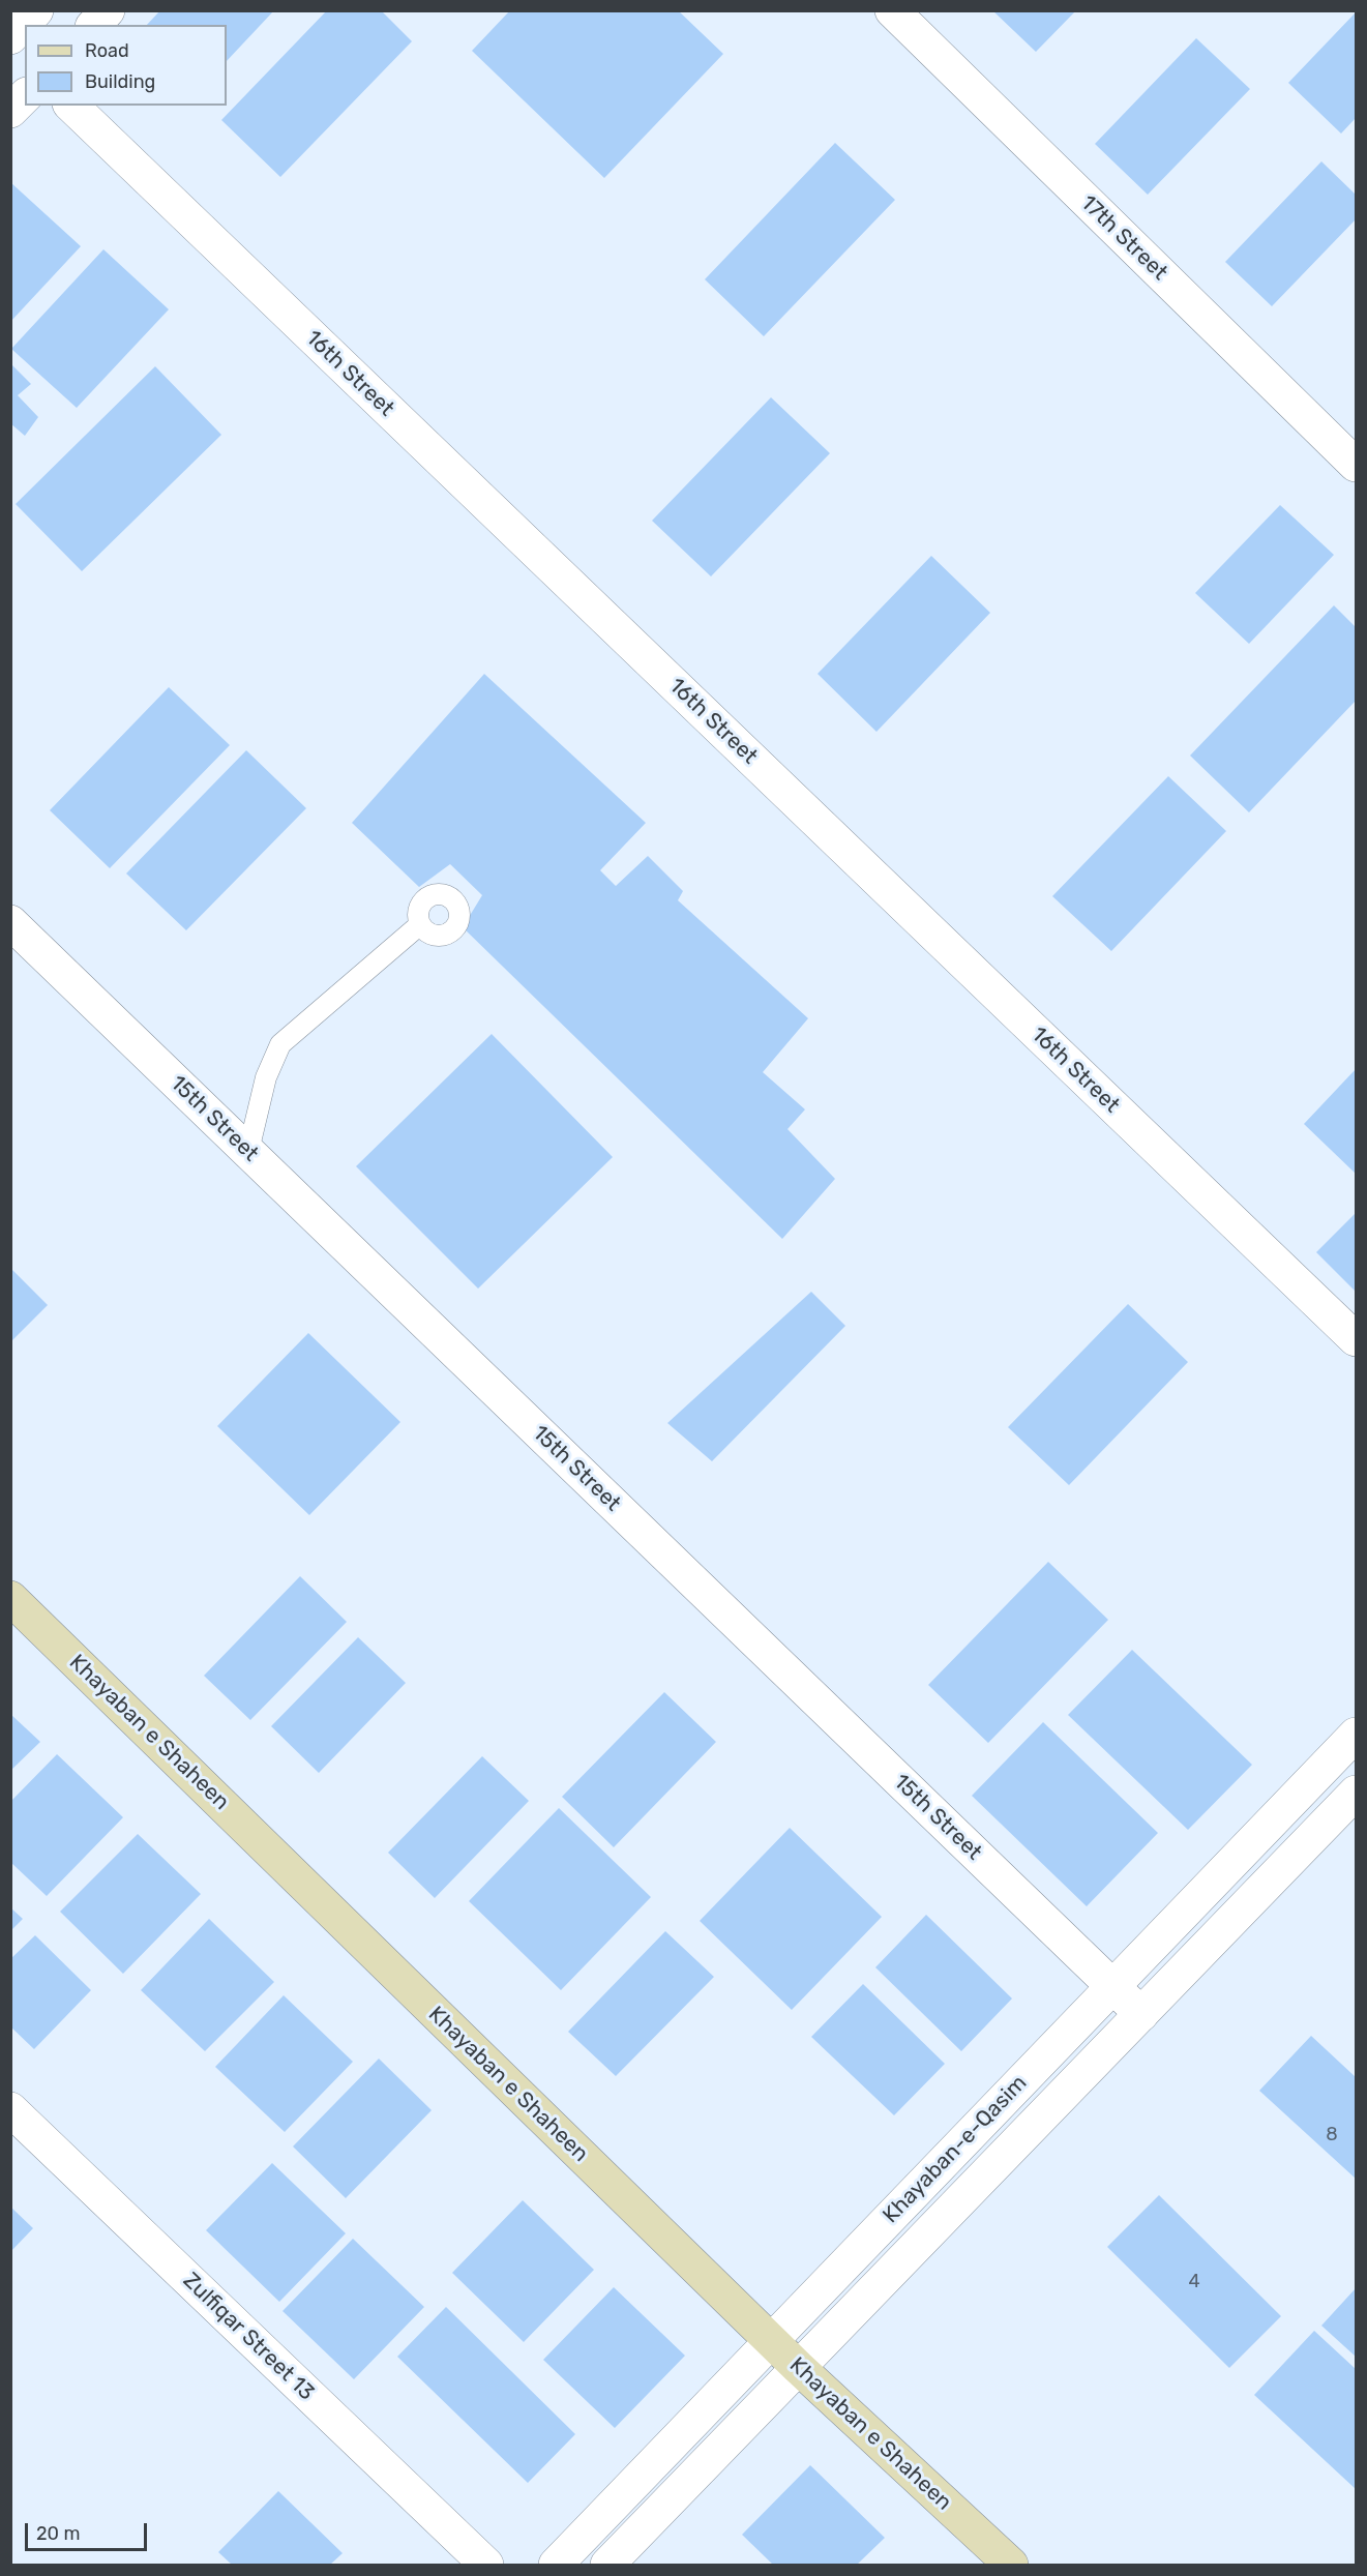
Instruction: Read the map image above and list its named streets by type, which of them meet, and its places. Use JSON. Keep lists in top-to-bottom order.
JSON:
{
  "streets": {
    "main road": ["Khayaban e Shaheen"],
    "street": [
      "17th Street",
      "16th Street",
      "15th Street",
      "Khayaban-e-Qasim",
      "Zulfiqar Street 13"
    ]
  },
  "crossings": [
    ["15th Street", "Khayaban-e-Qasim"],
    ["Khayaban e Shaheen", "Khayaban-e-Qasim"]
  ],
  "house_numbers": ["8", "4"],
  "legend": ["Road", "Building"],
  "scale_bar": "20 m"
}
